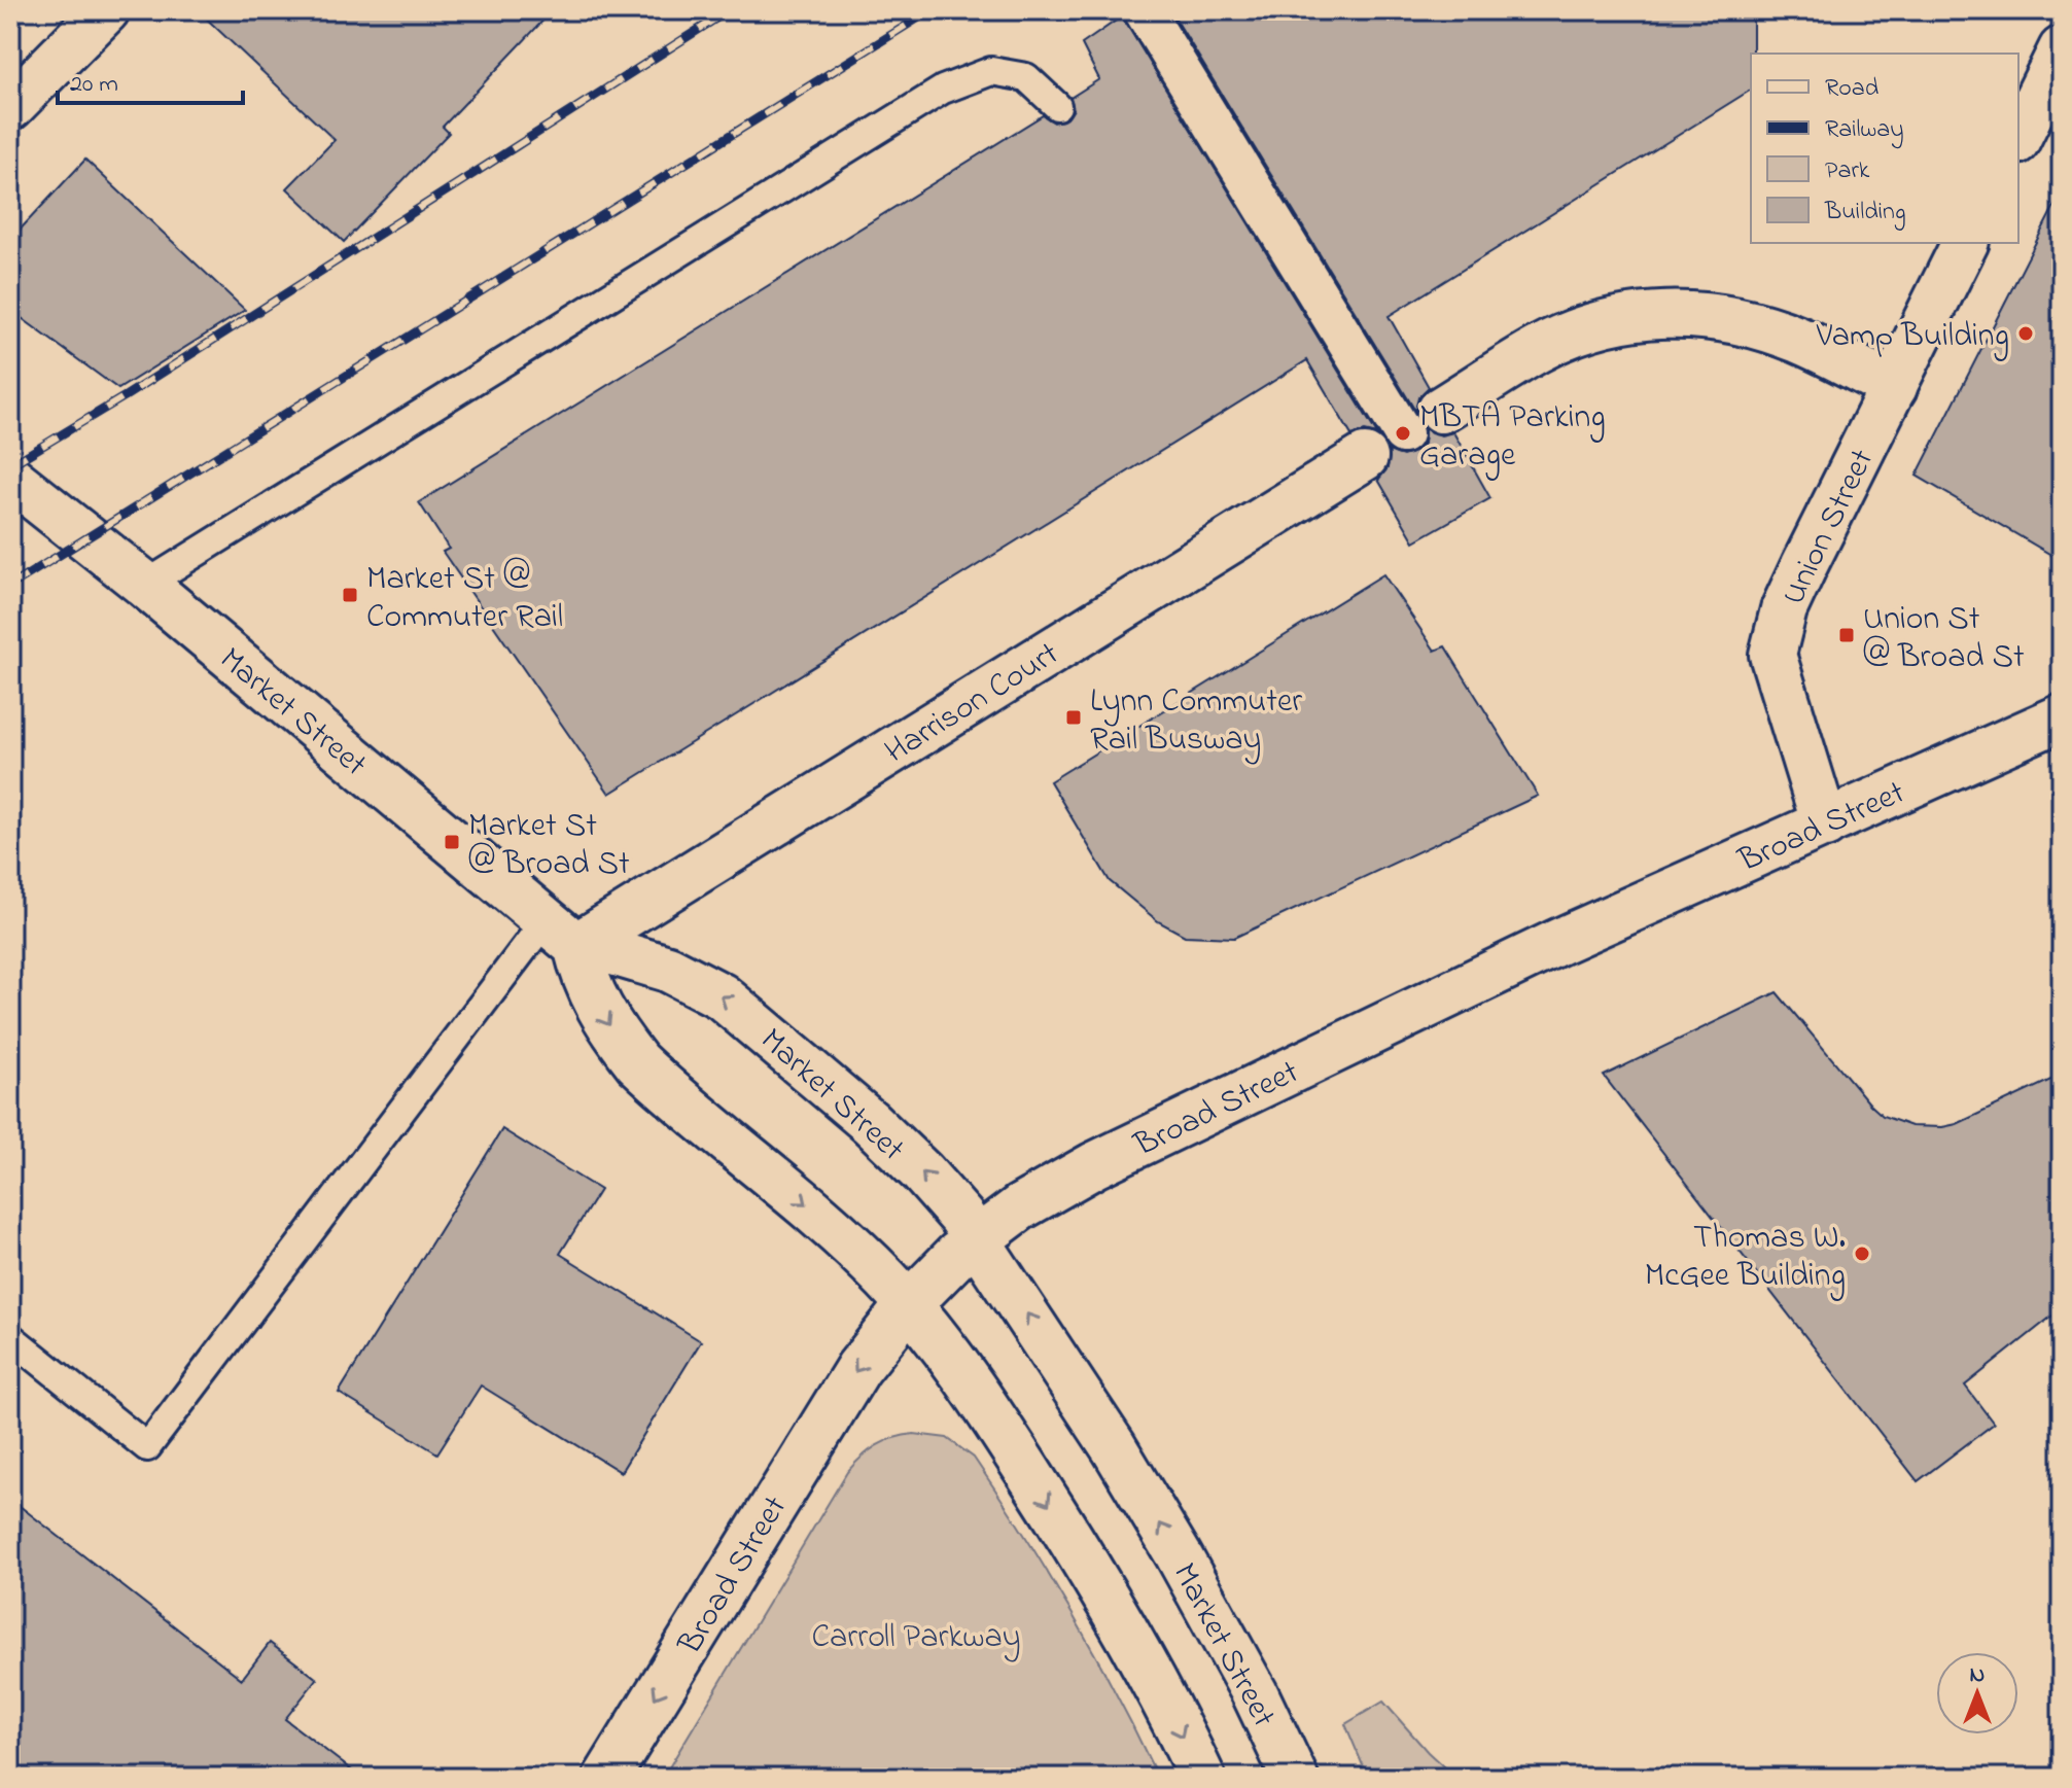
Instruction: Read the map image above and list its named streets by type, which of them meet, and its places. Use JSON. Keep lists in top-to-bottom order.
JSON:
{
  "streets": {
    "main road": [
      "Union Street",
      "Harrison Court",
      "Market Street",
      "Broad Street"
    ]
  },
  "crossings": [
    ["Union Street", "Broad Street"],
    ["Harrison Court", "Market Street"],
    ["Market Street", "Broad Street"]
  ],
  "parks": ["Carroll Parkway"],
  "places": {
    "other": ["Vamp Building", "MBTA Parking Garage", "Thomas W. McGee Building"],
    "transit": [
      "Market St @ Commuter Rail",
      "Union St @ Broad St",
      "Lynn Commuter Rail Busway",
      "Market St @ Broad St"
    ]
  },
  "legend": [
    "Road",
    "Railway",
    "Park",
    "Building"
  ],
  "scale_bar": "20 m",
  "north": "top"
}
